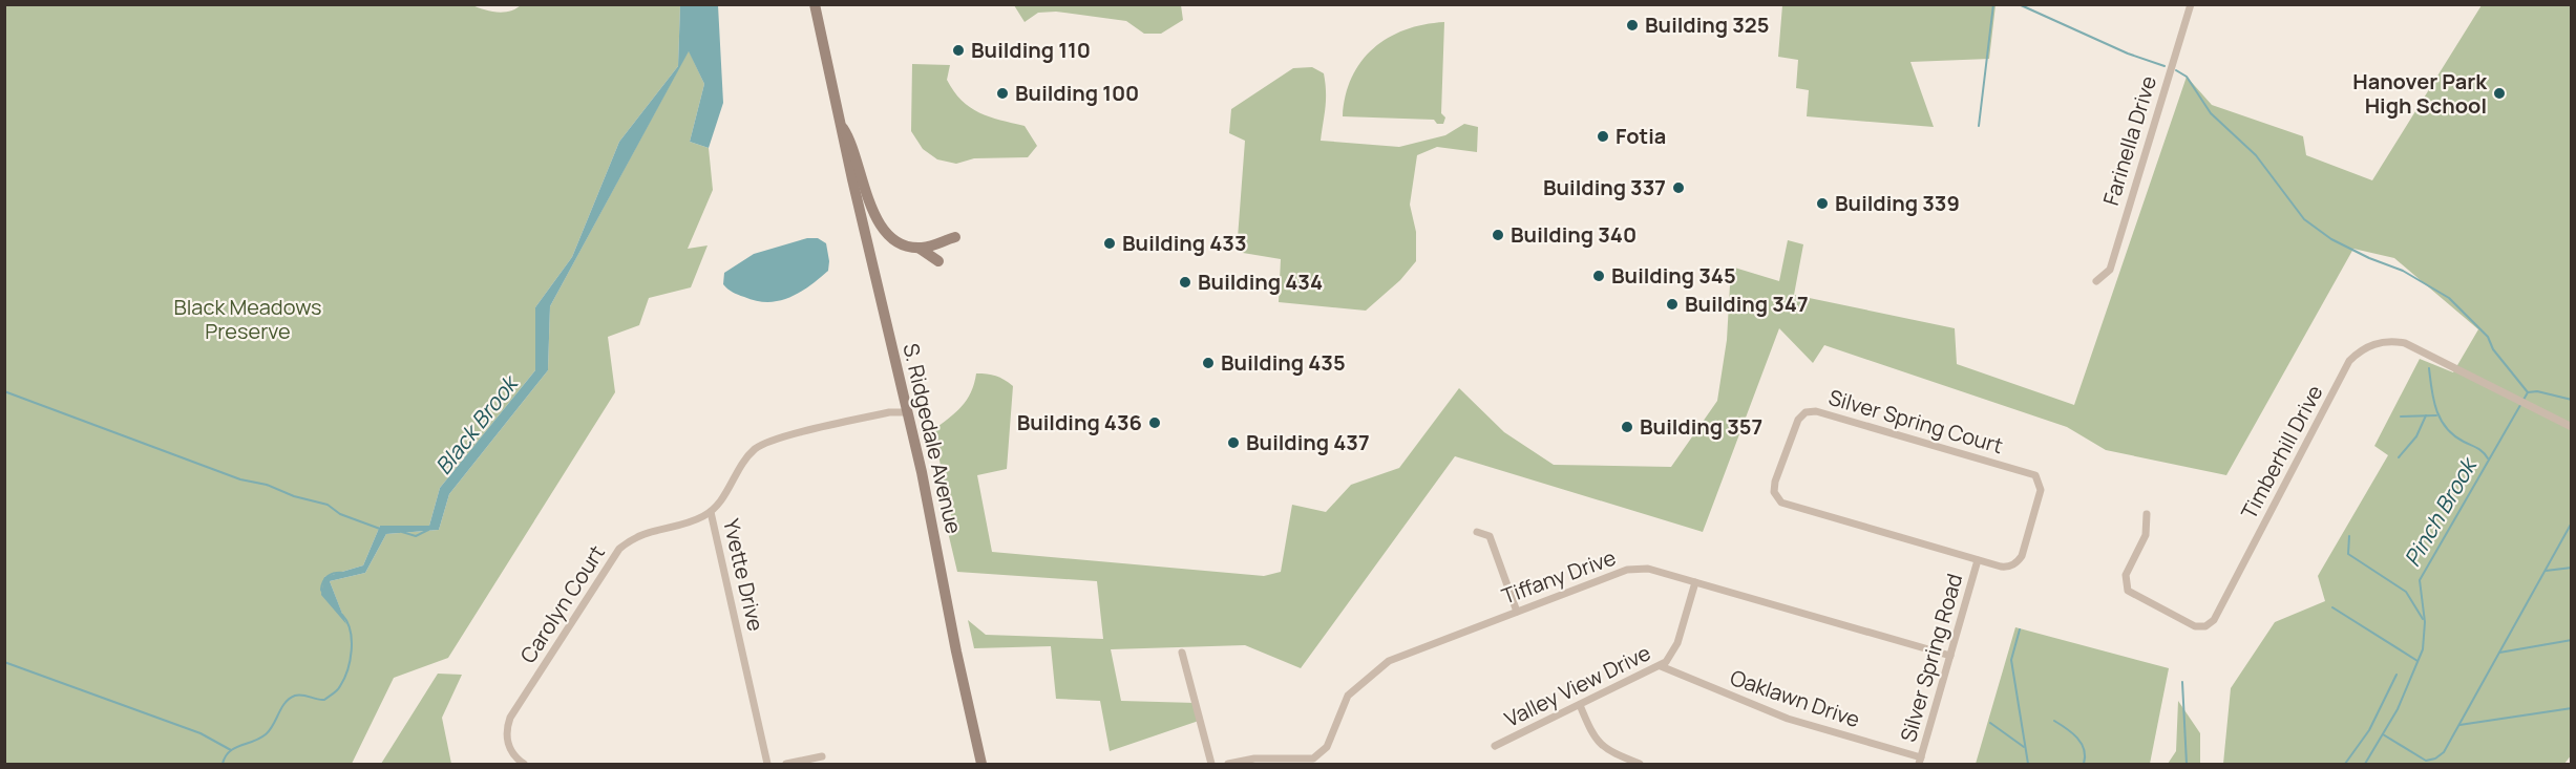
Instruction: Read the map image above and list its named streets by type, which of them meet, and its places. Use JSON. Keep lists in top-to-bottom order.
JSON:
{
  "streets": {
    "main road": ["S. Ridgedale Avenue"],
    "street": [
      "Farinella Drive",
      "Silver Spring Court",
      "Timberhill Drive",
      "Yvette Drive",
      "Tiffany Drive",
      "Carolyn Court",
      "Silver Spring Road",
      "Valley View Drive",
      "Oaklawn Drive"
    ]
  },
  "crossings": [
    ["Silver Spring Court", "Silver Spring Road"],
    ["S. Ridgedale Avenue", "Yvette Drive"],
    ["Yvette Drive", "Carolyn Court"],
    ["Tiffany Drive", "Silver Spring Road"],
    ["Tiffany Drive", "Valley View Drive"],
    ["Silver Spring Road", "Oaklawn Drive"],
    ["Valley View Drive", "Oaklawn Drive"]
  ],
  "water": ["Black Brook", "Pinch Brook"],
  "parks": ["Black Meadows Preserve"],
  "places": [
    "Building 325",
    "Building 110",
    "Building 100",
    "Hanover Park High School",
    "Fotia",
    "Building 337",
    "Building 339",
    "Building 340",
    "Building 433",
    "Building 345",
    "Building 434",
    "Building 347",
    "Building 435",
    "Building 436",
    "Building 357",
    "Building 437"
  ]
}
